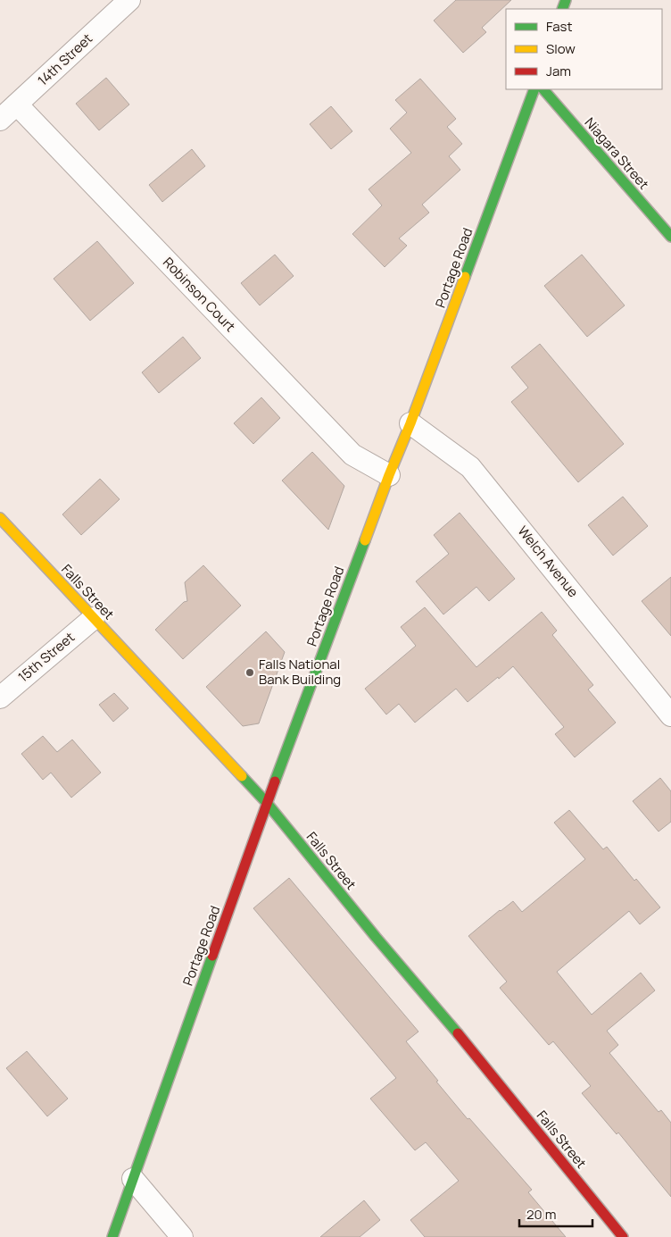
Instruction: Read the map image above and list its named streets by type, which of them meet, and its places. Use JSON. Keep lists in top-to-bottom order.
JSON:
{
  "streets": {
    "street": [
      "14th Street",
      "Niagara Street",
      "Portage Road",
      "Robinson Court",
      "Welch Avenue",
      "Falls Street",
      "15th Street"
    ]
  },
  "crossings": [
    ["14th Street", "Robinson Court"],
    ["Portage Road", "Robinson Court"],
    ["Portage Road", "Welch Avenue"],
    ["Portage Road", "Falls Street"],
    ["Falls Street", "15th Street"]
  ],
  "places": ["Falls National Bank Building"],
  "legend": ["Fast", "Slow", "Jam"],
  "scale_bar": "20 m"
}
